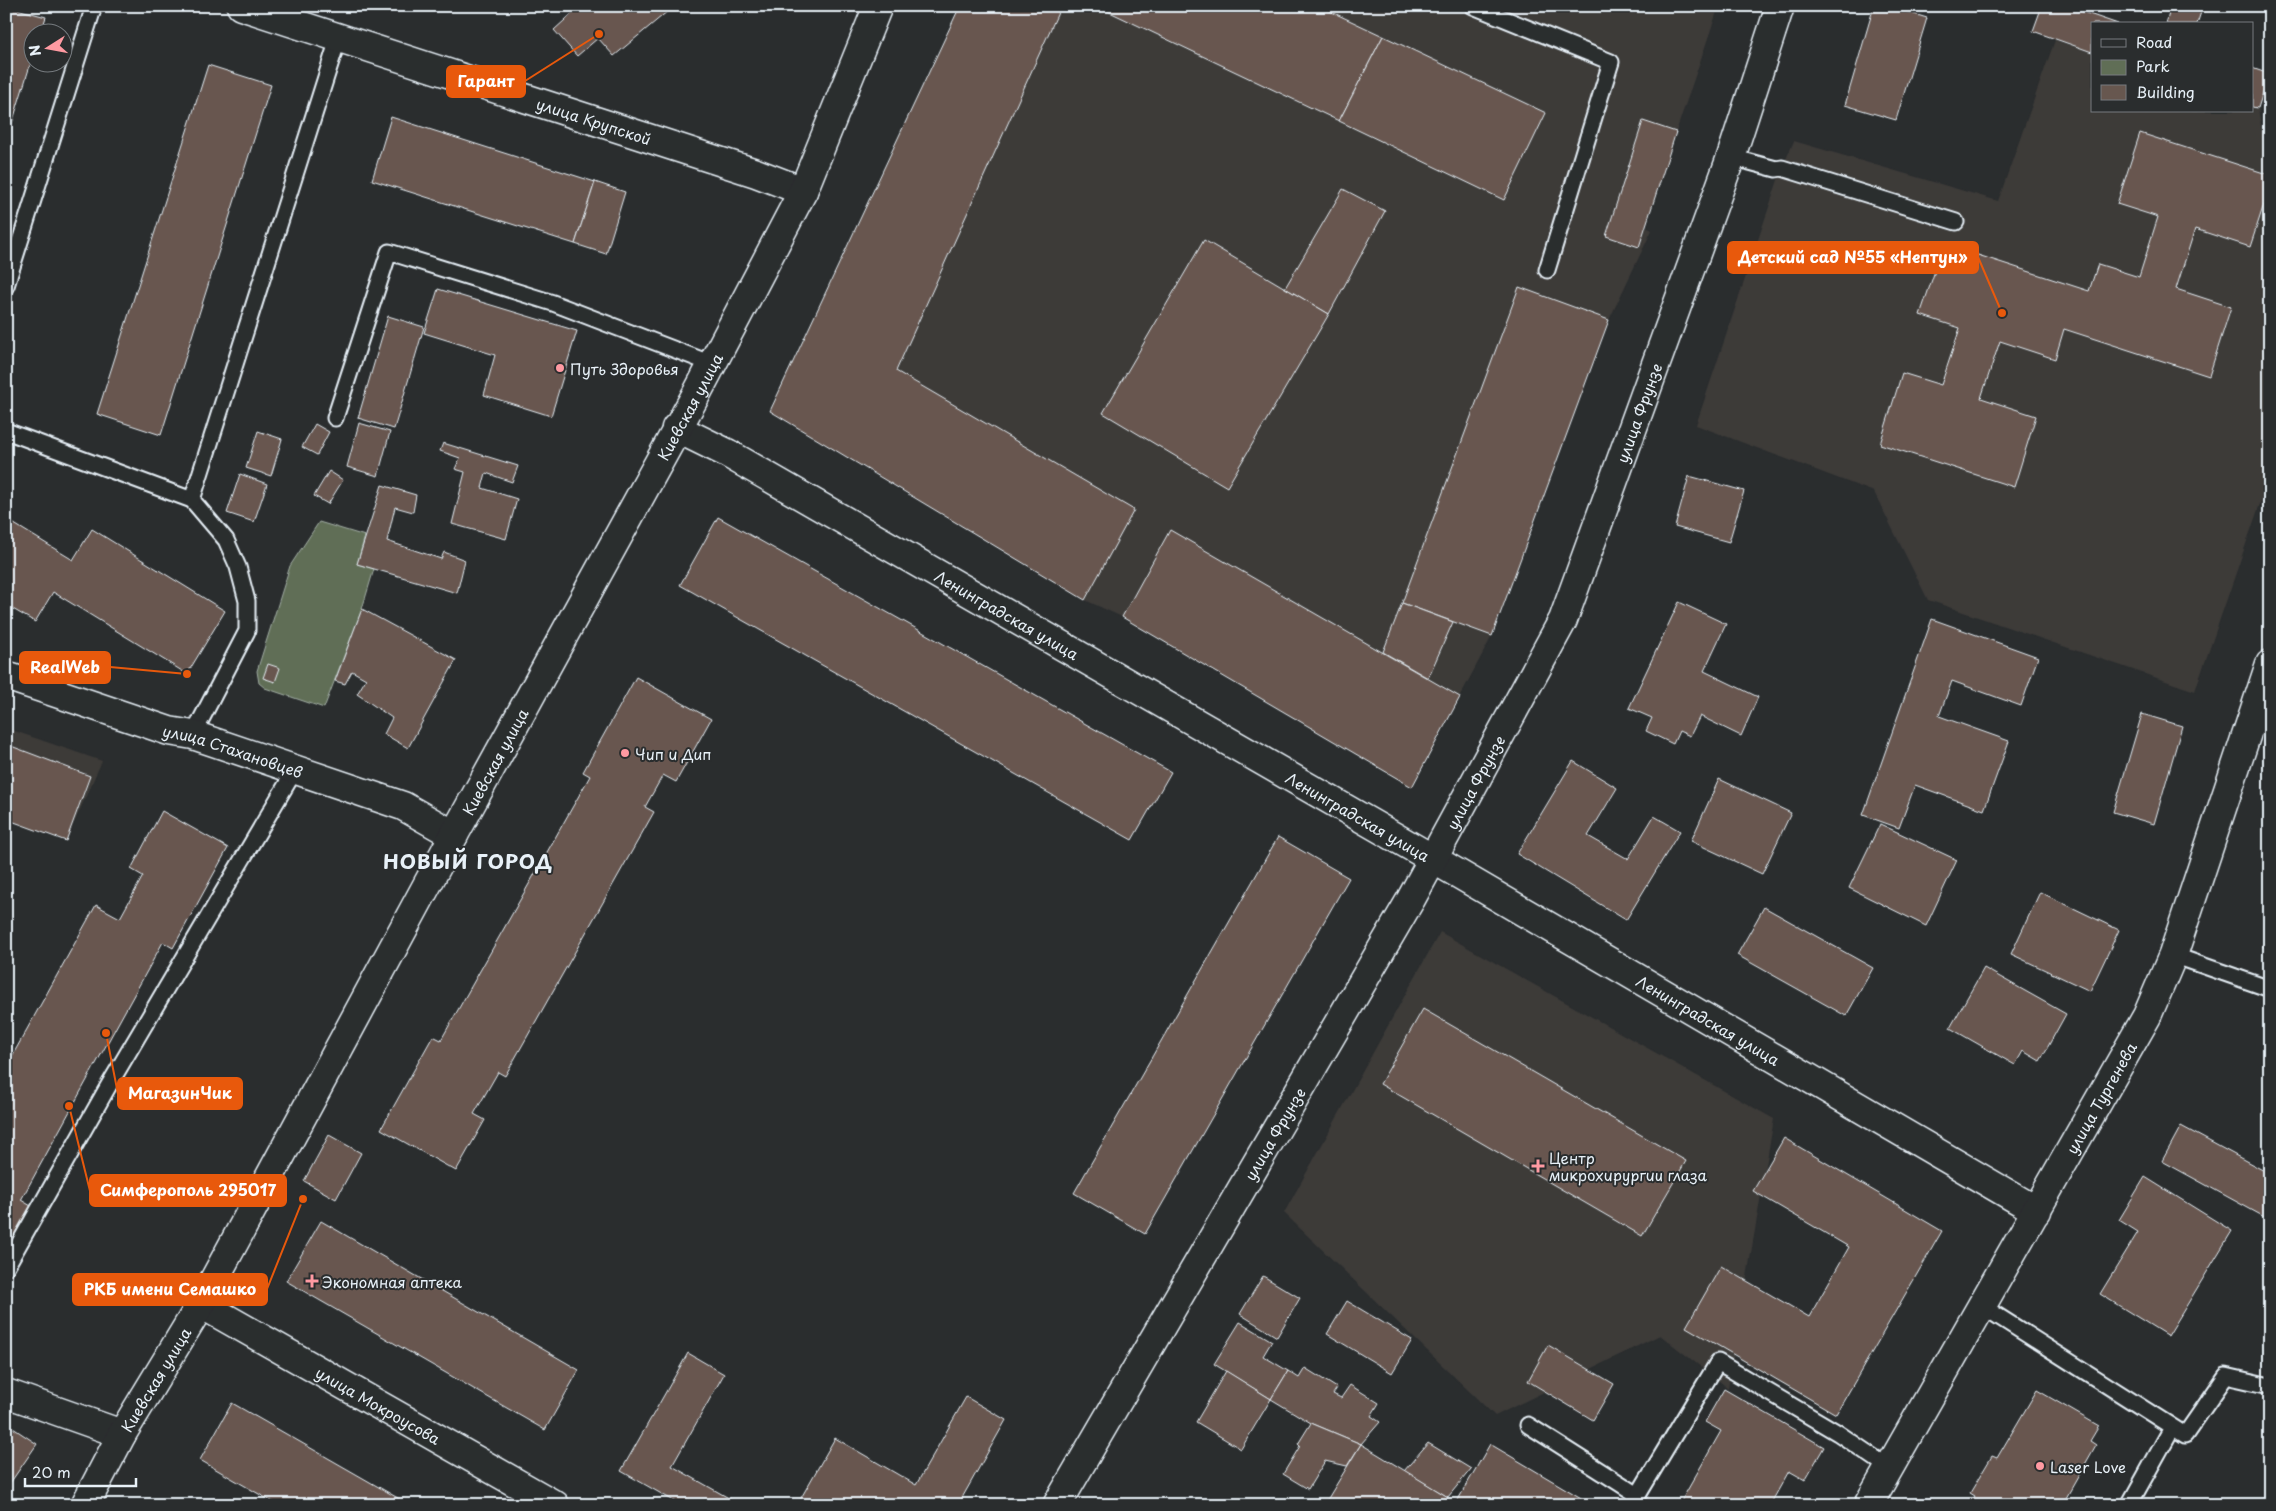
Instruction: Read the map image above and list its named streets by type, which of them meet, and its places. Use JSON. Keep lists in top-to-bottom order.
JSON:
{
  "streets": {
    "street": [
      "улица Крупской",
      "Киевская улица",
      "улица Фрунзе",
      "Ленинградская улица",
      "улица Стахановцев",
      "улица Тургенева",
      "улица Мокроусова"
    ]
  },
  "crossings": [
    ["улица Крупской", "Киевская улица"],
    ["Киевская улица", "Ленинградская улица"],
    ["Киевская улица", "улица Стахановцев"],
    ["Киевская улица", "улица Мокроусова"],
    ["улица Фрунзе", "Ленинградская улица"],
    ["Ленинградская улица", "улица Тургенева"]
  ],
  "districts": ["НОВЫЙ ГОРОД"],
  "places": {
    "other": [
      "Гарант",
      "Детский сад №55 «Нептун»",
      "Путь Здоровья",
      "RealWeb",
      "Чип и Дип",
      "МагазинЧик",
      "Симферополь 295017",
      "РКБ имени Семашко",
      "Laser Love"
    ],
    "health": ["Центр микрохирургии глаза", "Экономная аптека"]
  },
  "legend": ["Road", "Park", "Building"],
  "scale_bar": "20 m",
  "north": "left"
}
